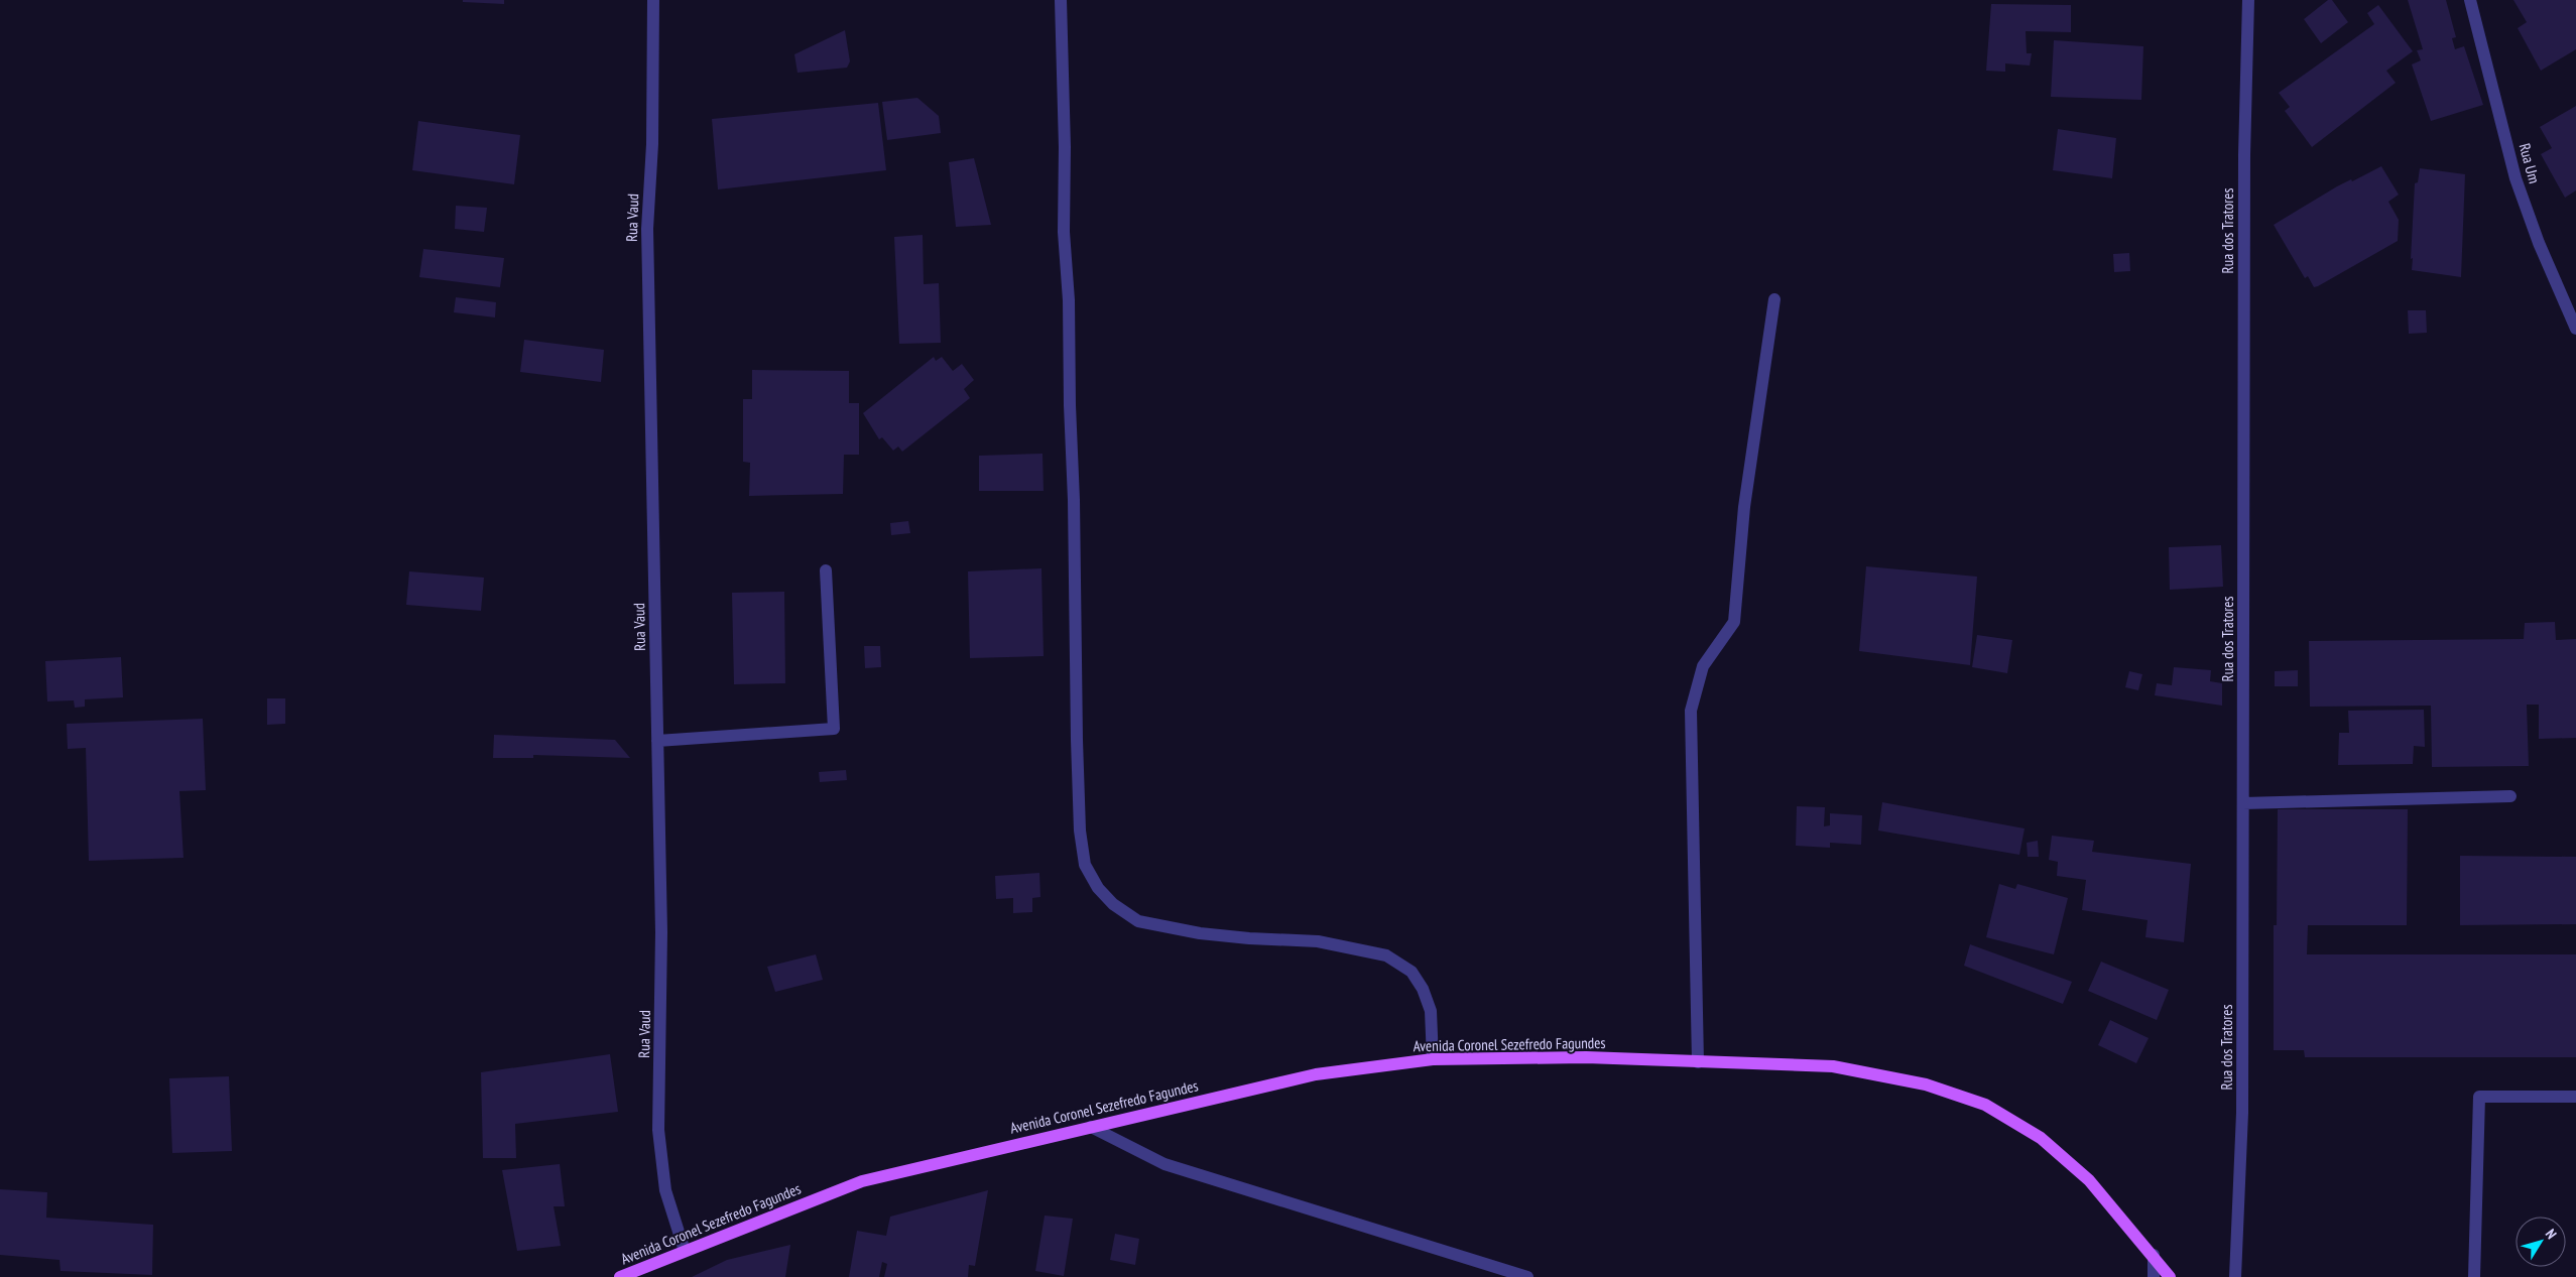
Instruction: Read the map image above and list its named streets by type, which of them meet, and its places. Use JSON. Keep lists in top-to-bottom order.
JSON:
{
  "streets": {
    "main road": ["Avenida Coronel Sezefredo Fagundes"],
    "street": ["Rua Um", "Rua Vaud", "Rua dos Tratores"]
  },
  "crossings": [
    ["Rua Vaud", "Avenida Coronel Sezefredo Fagundes"]
  ],
  "north": "top right"
}
